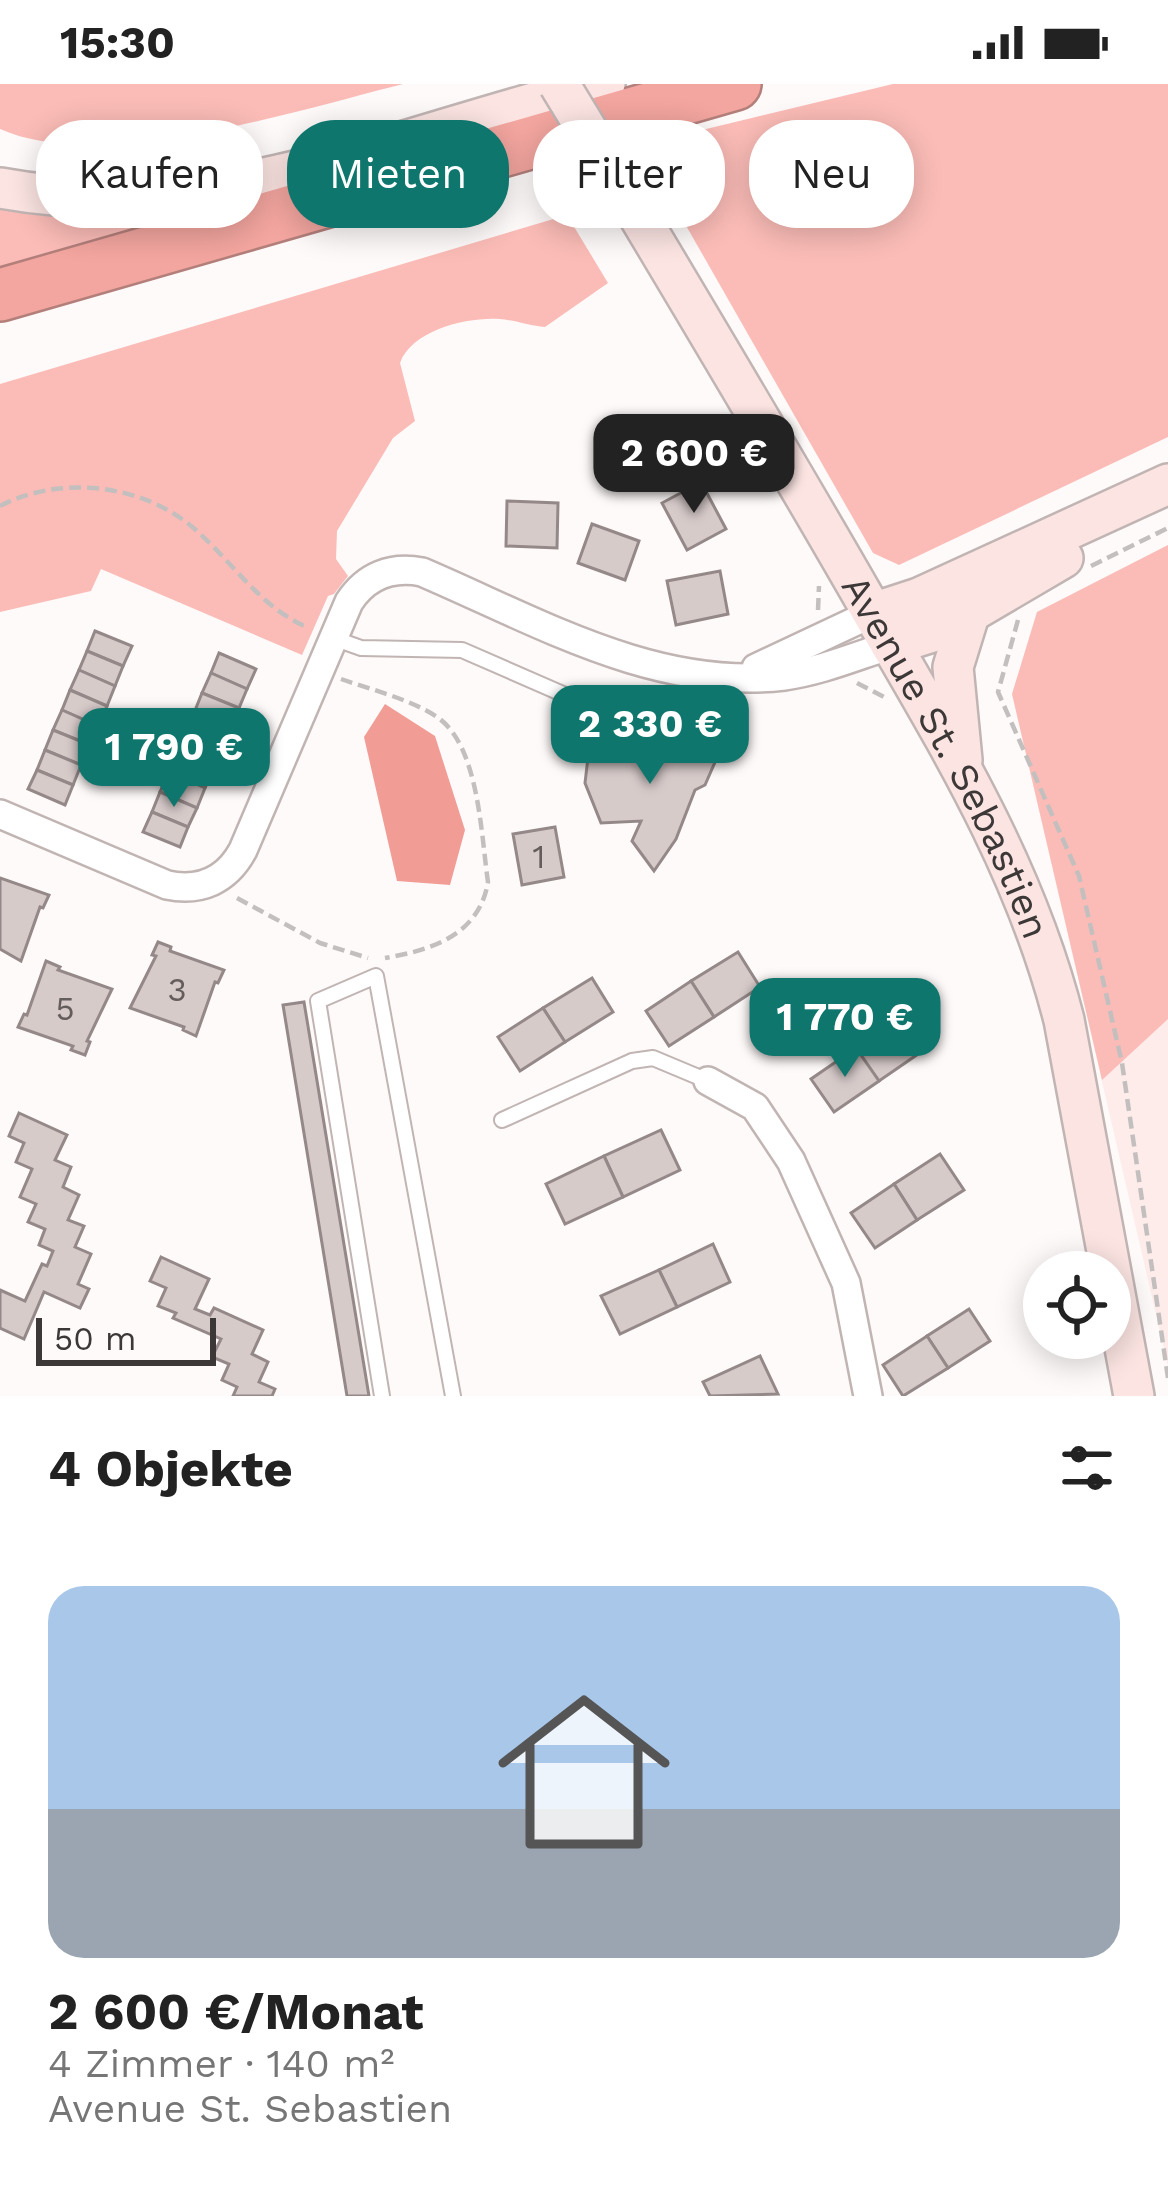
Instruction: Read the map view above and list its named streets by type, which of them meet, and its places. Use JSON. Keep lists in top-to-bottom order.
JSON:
{
  "streets": {
    "main road": ["Avenue St. Sebastien"]
  },
  "house_numbers": ["1", "3", "5"],
  "scale_bar": "50 m",
  "page": {
    "status": "15:30",
    "chip": [
      "Kaufen",
      "Mieten",
      "Filter",
      "Neu"
    ],
    "price": [
      "2 600 €",
      "2 330 €",
      "1 790 €",
      "1 770 €"
    ],
    "scale": "50 m",
    "heading": "4 Objekte",
    "list": [
      {
        "name": "2 600 €/Monat",
        "note": "4 Zimmer · 140 m² · Avenue St. Sebastien"
      }
    ]
  }
}
